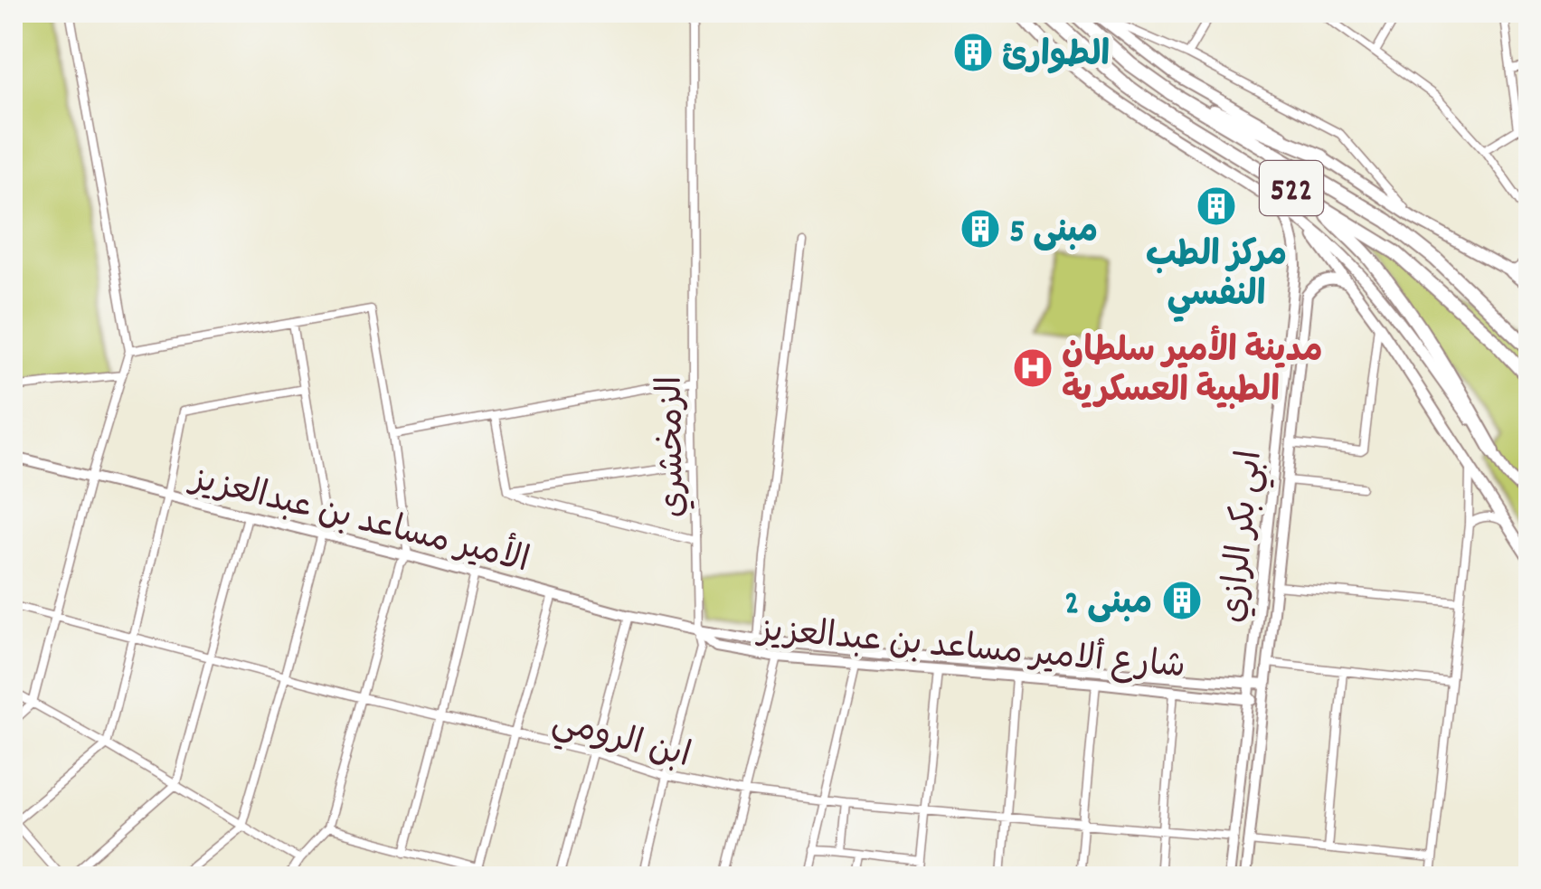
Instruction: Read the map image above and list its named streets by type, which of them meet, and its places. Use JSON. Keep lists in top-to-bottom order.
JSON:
{
  "streets": {
    "highway": ["522"],
    "street": [
      "الزمخشري",
      "الأمير مساعد بن عبدالعزيز",
      "ابي بكر الرازي",
      "شارع ألامير مساعد بن عبدالعزيز",
      "ابن الرومي"
    ]
  },
  "crossings": [
    ["الزمخشري", "الأمير مساعد بن عبدالعزيز"],
    ["الزمخشري", "شارع ألامير مساعد بن عبدالعزيز"],
    ["الزمخشري", "ابن الرومي"],
    ["الأمير مساعد بن عبدالعزيز", "شارع ألامير مساعد بن عبدالعزيز"],
    ["ابي بكر الرازي", "شارع ألامير مساعد بن عبدالعزيز"],
    ["ابي بكر الرازي", "ابن الرومي"]
  ],
  "places": {
    "building": [
      "الطوارئ",
      "مركز الطب النفسي",
      "مبنى 5",
      "مبنى 2"
    ],
    "hospital": ["مدينة الأمير سلطان الطبية العسكرية"]
  }
}
